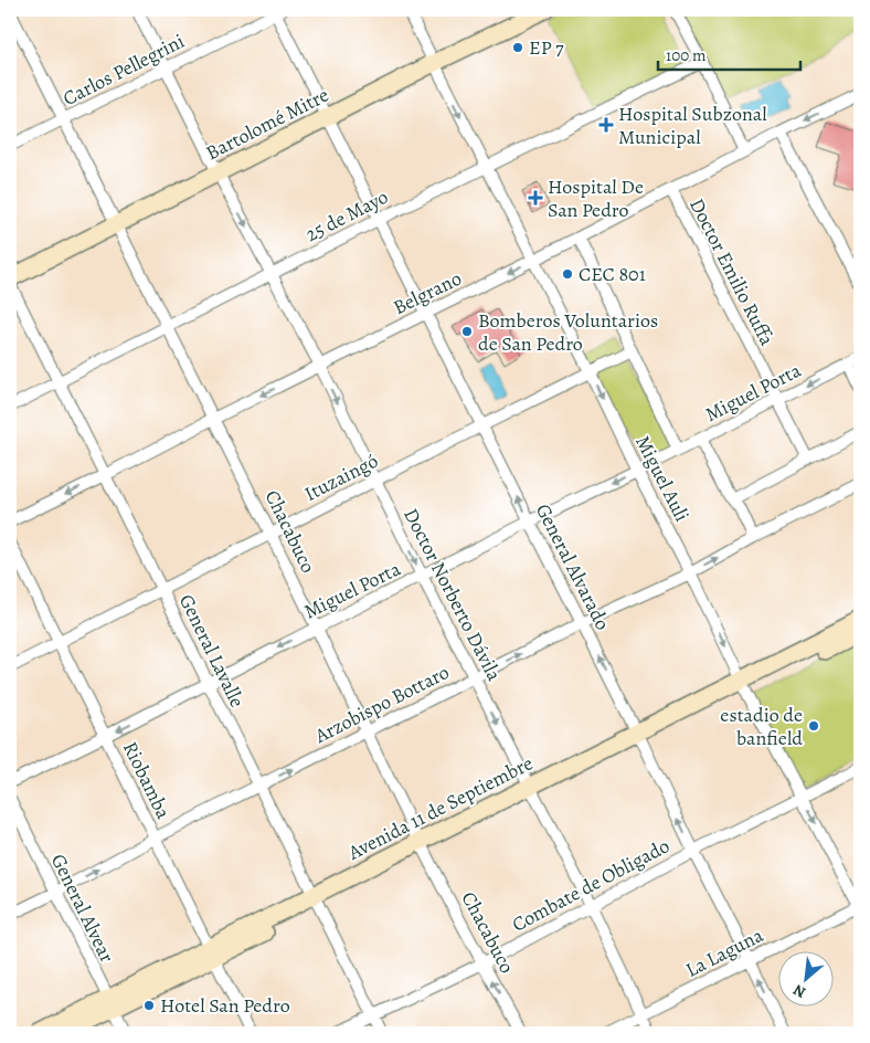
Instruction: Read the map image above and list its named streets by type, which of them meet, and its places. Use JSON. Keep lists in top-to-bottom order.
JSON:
{
  "streets": {
    "main road": ["Bartolomé Mitre", "Avenida 11 de Septiembre"],
    "street": [
      "Carlos Pellegrini",
      "25 de Mayo",
      "Doctor Emilio Ruffa",
      "Belgrano",
      "Miguel Porta",
      "Ituzaingó",
      "Miguel Auli",
      "Chacabuco",
      "General Alvarado",
      "Doctor Norberto Dávila",
      "General Lavalle",
      "Arzobispo Bottaro",
      "Riobamba",
      "Combate de Obligado",
      "General Alvear",
      "La Laguna"
    ]
  },
  "crossings": [
    ["Carlos Pellegrini", "Chacabuco"],
    ["Carlos Pellegrini", "General Alvarado"],
    ["Carlos Pellegrini", "Doctor Norberto Dávila"],
    ["Bartolomé Mitre", "Miguel Auli"],
    ["Bartolomé Mitre", "Chacabuco"],
    ["Bartolomé Mitre", "General Alvarado"],
    ["Bartolomé Mitre", "Doctor Norberto Dávila"],
    ["25 de Mayo", "Miguel Auli"],
    ["25 de Mayo", "Chacabuco"],
    ["25 de Mayo", "General Alvarado"],
    ["25 de Mayo", "Doctor Norberto Dávila"],
    ["25 de Mayo", "General Lavalle"],
    ["Doctor Emilio Ruffa", "Belgrano"],
    ["Doctor Emilio Ruffa", "Miguel Porta"],
    ["Belgrano", "Miguel Auli"],
    ["Belgrano", "Chacabuco"],
    ["Belgrano", "General Alvarado"],
    ["Belgrano", "Doctor Norberto Dávila"],
    ["Belgrano", "General Lavalle"],
    ["Miguel Porta", "Miguel Auli"],
    ["Miguel Porta", "Chacabuco"],
    ["Miguel Porta", "General Alvarado"],
    ["Miguel Porta", "Doctor Norberto Dávila"],
    ["Miguel Porta", "General Lavalle"],
    ["Miguel Porta", "Riobamba"],
    ["Ituzaingó", "Miguel Auli"],
    ["Ituzaingó", "Chacabuco"],
    ["Ituzaingó", "General Alvarado"],
    ["Ituzaingó", "Doctor Norberto Dávila"],
    ["Ituzaingó", "General Lavalle"],
    ["Ituzaingó", "Riobamba"],
    ["Miguel Auli", "Arzobispo Bottaro"],
    ["Miguel Auli", "Avenida 11 de Septiembre"],
    ["Miguel Auli", "Combate de Obligado"],
    ["Miguel Auli", "La Laguna"],
    ["Chacabuco", "Arzobispo Bottaro"],
    ["Chacabuco", "Avenida 11 de Septiembre"],
    ["Chacabuco", "Combate de Obligado"],
    ["General Alvarado", "Arzobispo Bottaro"],
    ["General Alvarado", "Avenida 11 de Septiembre"],
    ["General Alvarado", "Combate de Obligado"],
    ["General Alvarado", "La Laguna"],
    ["Doctor Norberto Dávila", "Arzobispo Bottaro"],
    ["Doctor Norberto Dávila", "Avenida 11 de Septiembre"],
    ["Doctor Norberto Dávila", "Combate de Obligado"],
    ["Doctor Norberto Dávila", "La Laguna"],
    ["General Lavalle", "Arzobispo Bottaro"],
    ["General Lavalle", "Avenida 11 de Septiembre"],
    ["General Lavalle", "Combate de Obligado"],
    ["Arzobispo Bottaro", "Riobamba"],
    ["Arzobispo Bottaro", "General Alvear"],
    ["Riobamba", "Avenida 11 de Septiembre"],
    ["Avenida 11 de Septiembre", "General Alvear"]
  ],
  "one_way": [
    "Belgrano",
    "Miguel Porta",
    "Miguel Auli",
    "General Alvarado",
    "Doctor Norberto Dávila",
    "Arzobispo Bottaro"
  ],
  "places": {
    "other": [
      "EP 7",
      "CEC 801",
      "Bomberos Voluntarios de San Pedro",
      "estadio de banfield",
      "Hotel San Pedro"
    ],
    "health": ["Hospital Subzonal Municipal", "Hospital De San Pedro"]
  },
  "scale_bar": "100 m",
  "north": "bottom left"
}
